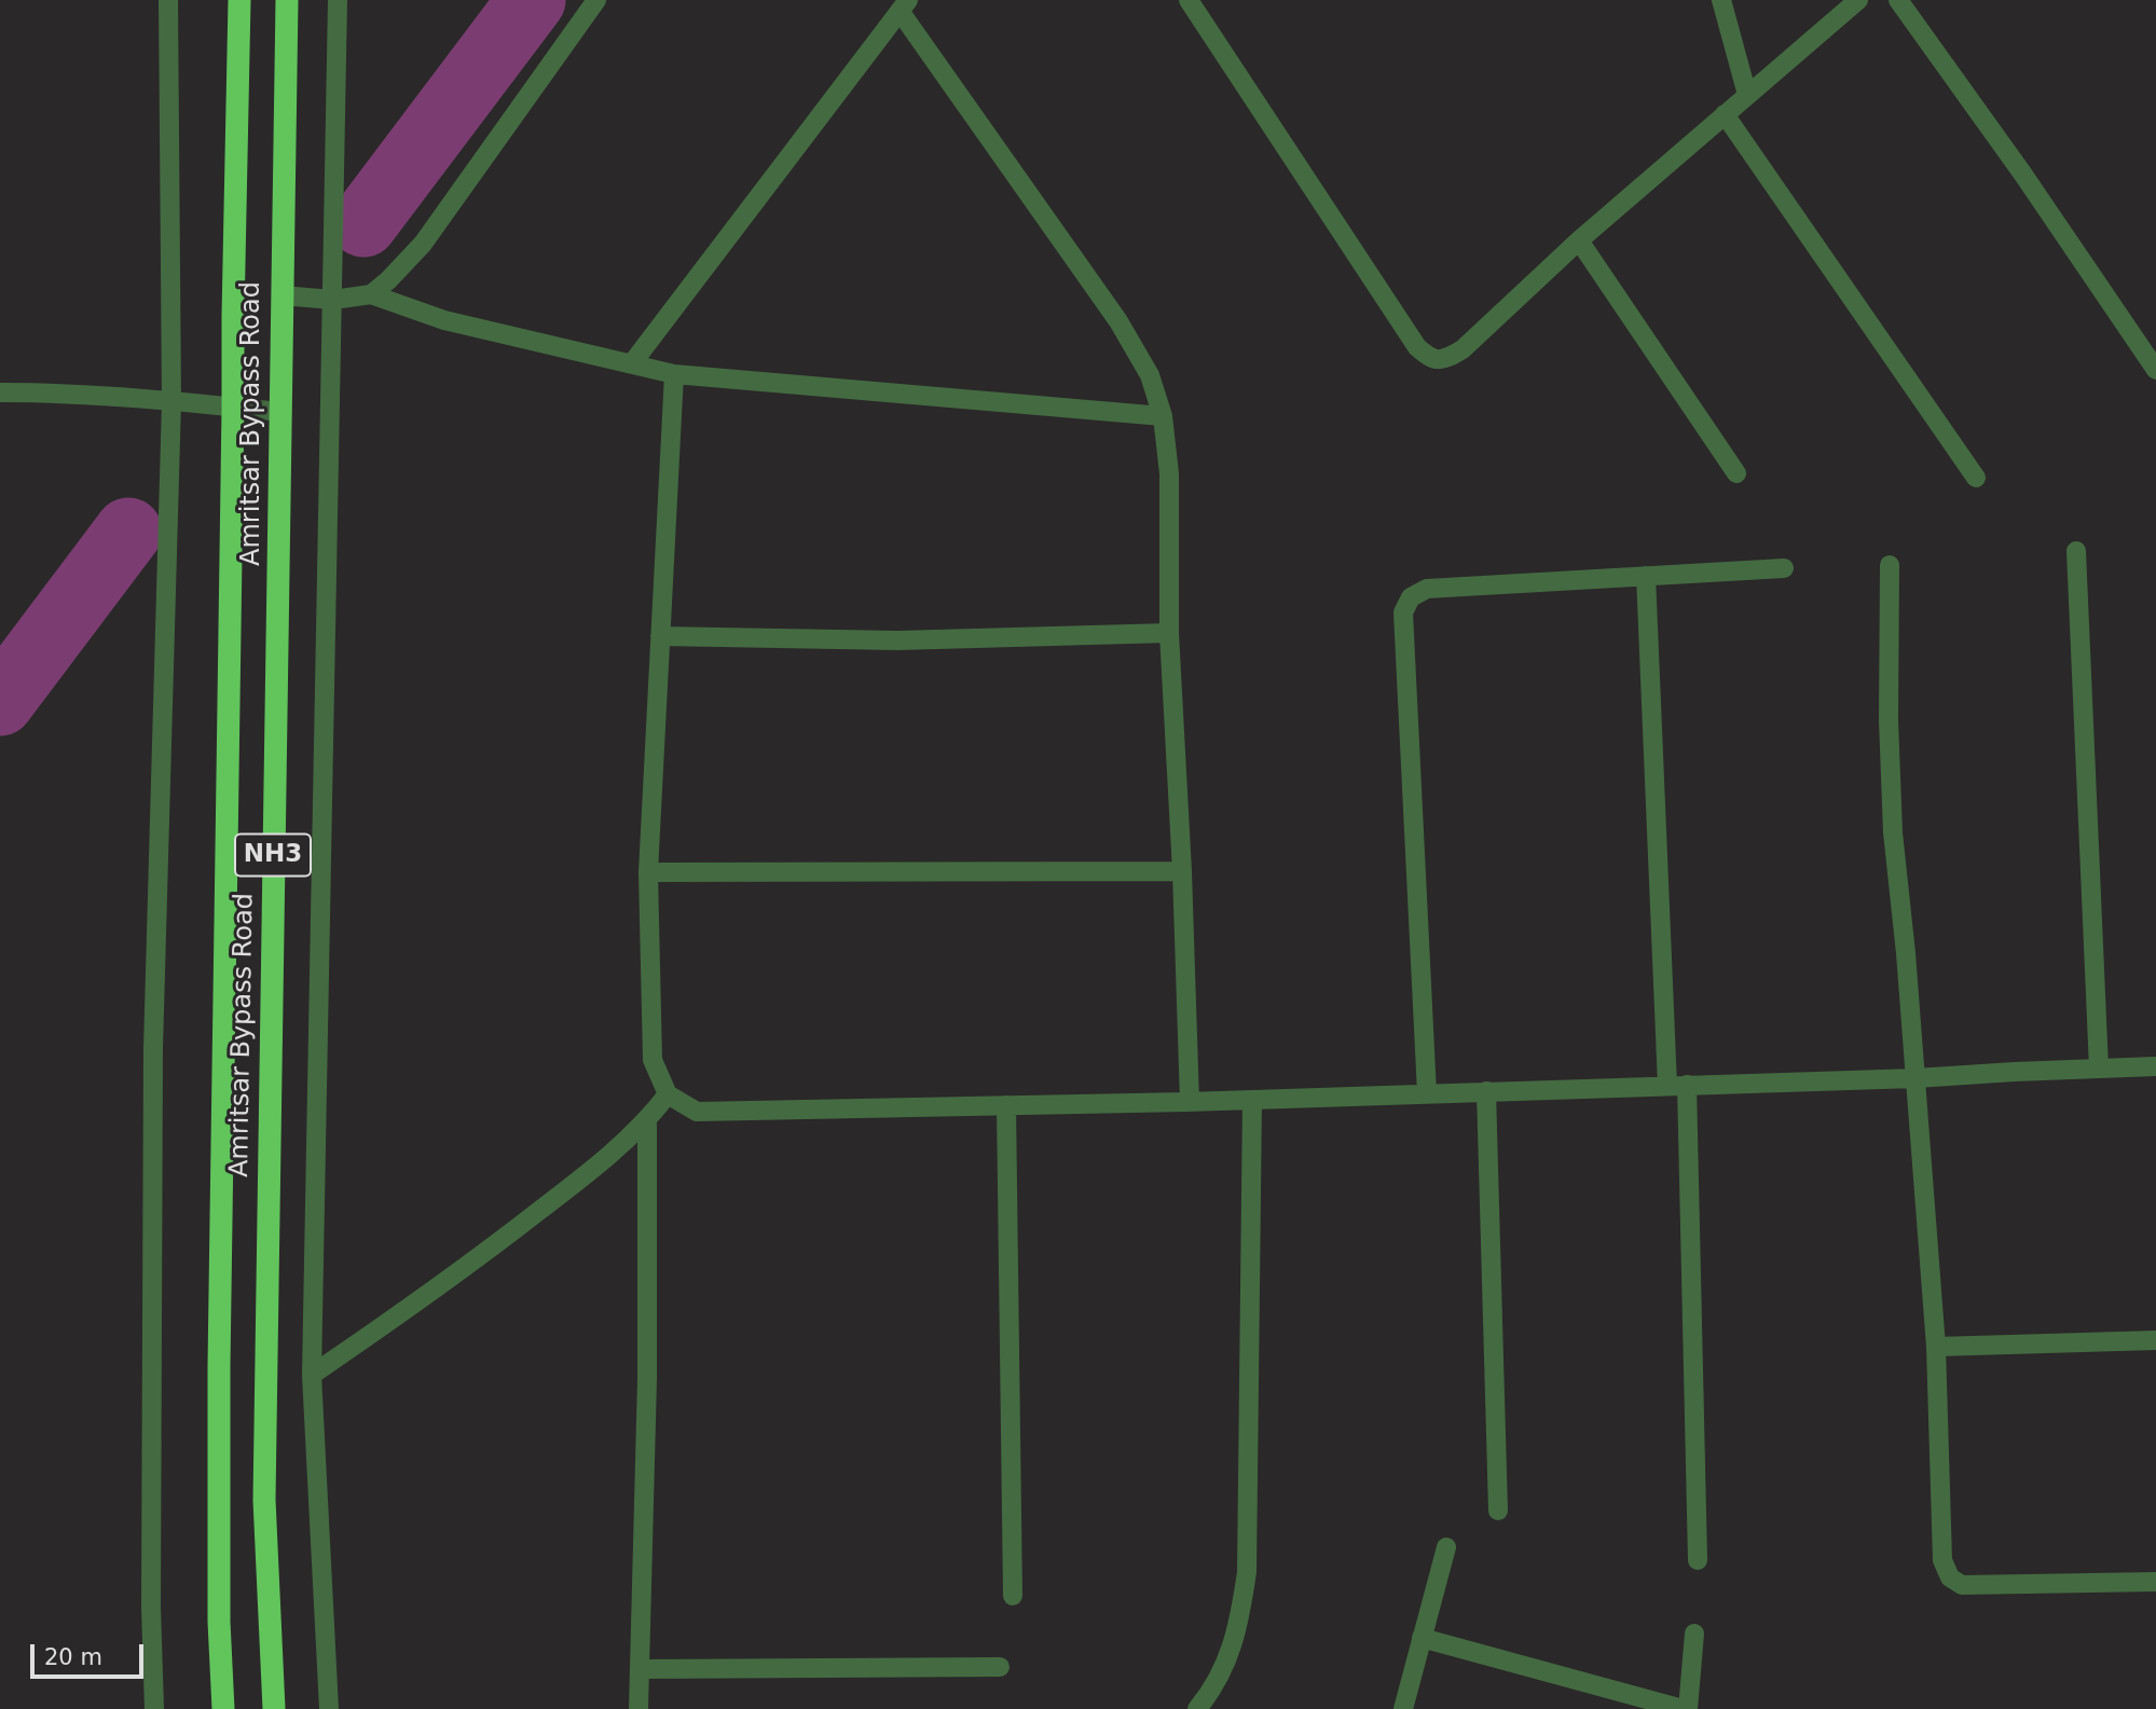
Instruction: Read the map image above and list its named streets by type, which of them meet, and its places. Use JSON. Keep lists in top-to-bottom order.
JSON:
{
  "streets": {
    "highway": ["Amritsar Bypass Road", "NH3"]
  },
  "scale_bar": "20 m"
}
